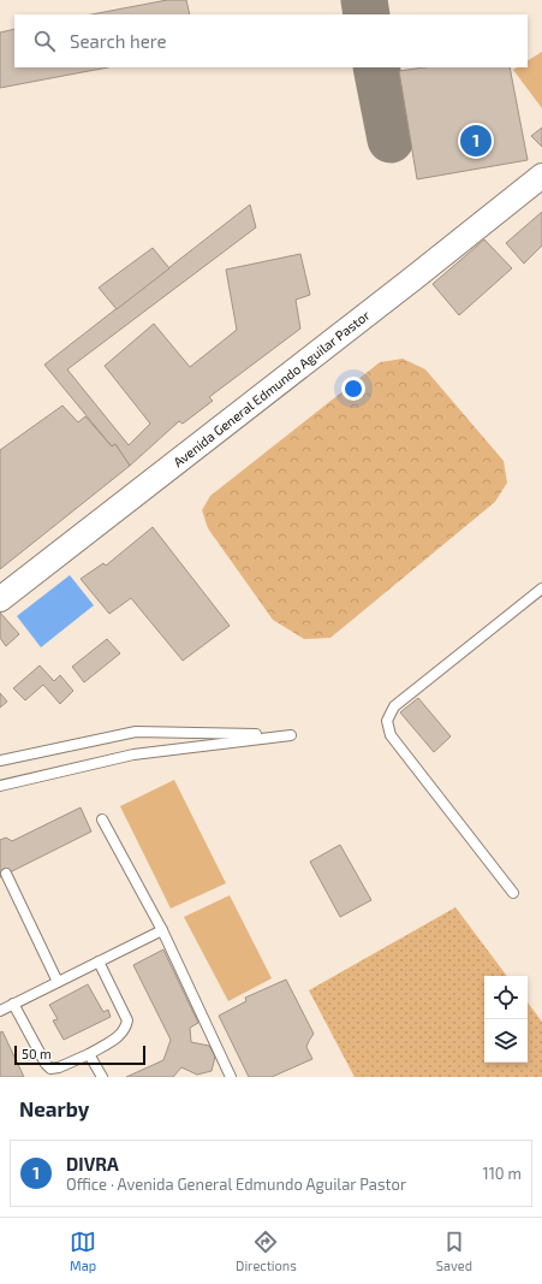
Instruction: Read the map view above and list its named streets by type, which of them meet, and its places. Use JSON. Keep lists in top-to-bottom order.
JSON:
{
  "streets": {
    "street": ["Avenida General Edmundo Aguilar Pastor"]
  },
  "scale_bar": "50 m",
  "page": {
    "search": "Search here",
    "pins": "1",
    "scale": "50 m",
    "heading": "Nearby",
    "list": [
      {
        "mark": "1",
        "name": "DIVRA",
        "note": "Office · Avenida General Edmundo Aguilar Pastor",
        "value": "110 m"
      }
    ],
    "nav": ["Map", "Directions", "Saved"]
  }
}
